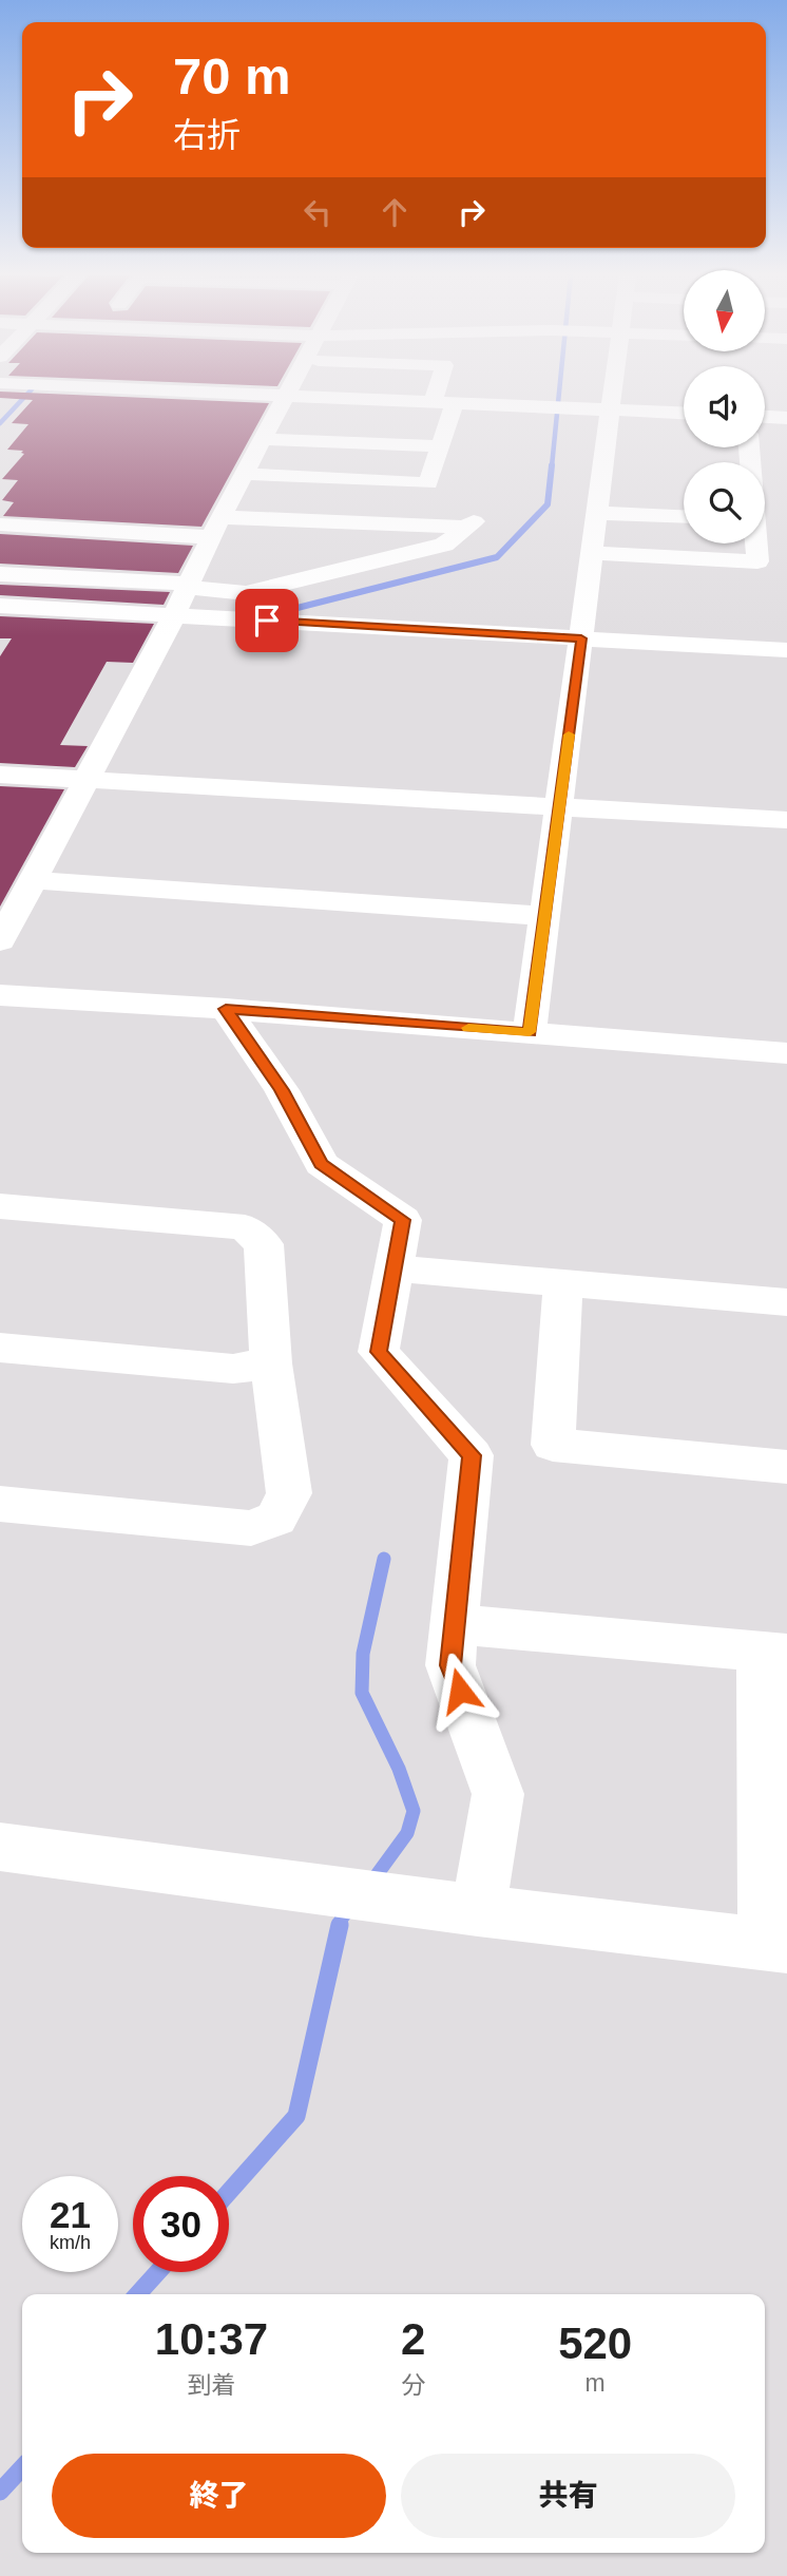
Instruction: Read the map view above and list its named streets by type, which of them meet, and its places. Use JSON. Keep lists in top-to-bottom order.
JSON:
{
  "north": "bottom",
  "page": {
    "turn": ["70 m", "右折"],
    "speed": "21 km/h",
    "limit": "30",
    "eta": [
      "10:37",
      "到着",
      "2",
      "分",
      "520",
      "m"
    ],
    "buttons": ["終了", "共有"]
  }
}
